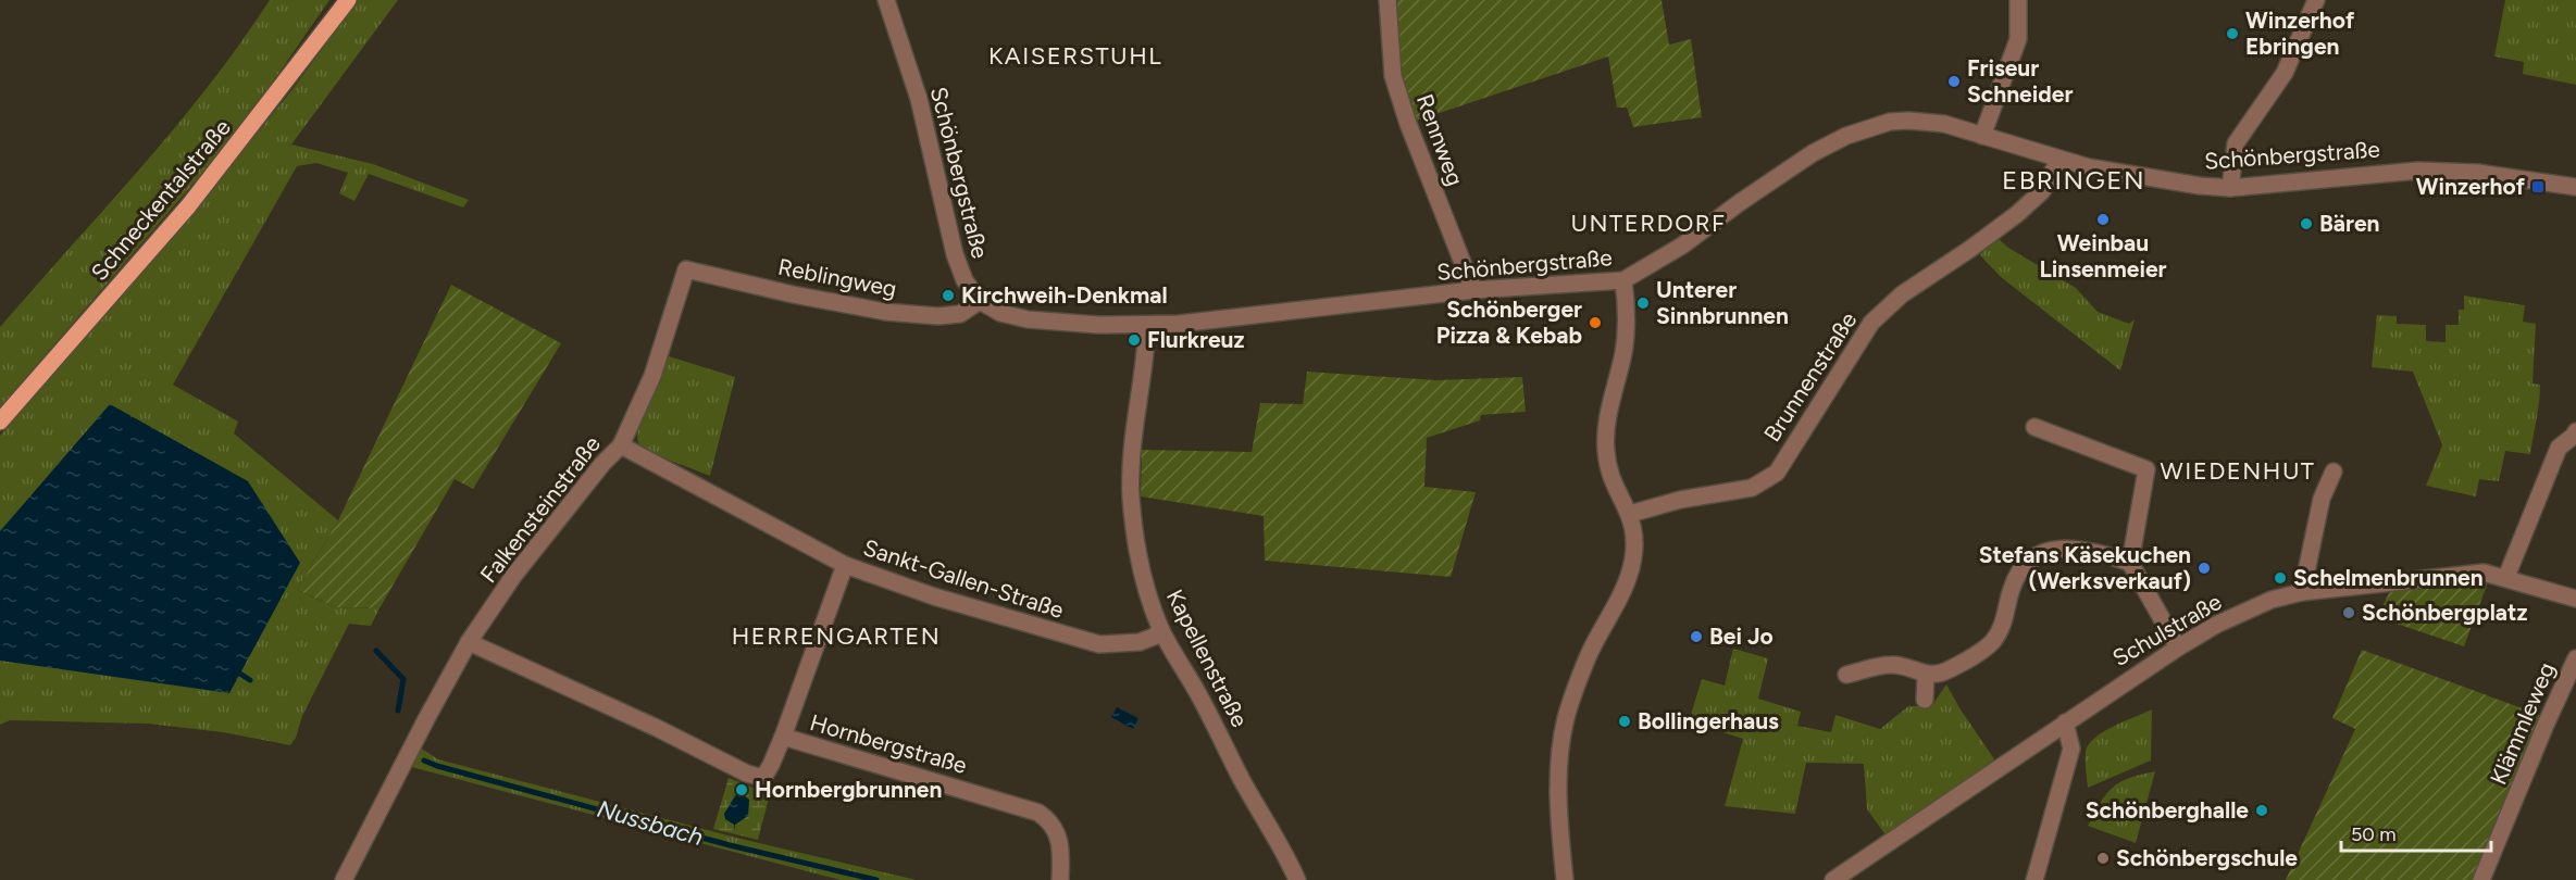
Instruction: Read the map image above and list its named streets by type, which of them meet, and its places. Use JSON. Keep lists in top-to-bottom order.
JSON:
{
  "streets": {
    "main road": ["Schneckentalstraße"],
    "street": [
      "Rennweg",
      "Schönbergstraße",
      "Reblingweg",
      "Brunnenstraße",
      "Falkensteinstraße",
      "Sankt-Gallen-Straße",
      "Schulstraße",
      "Kapellenstraße",
      "Klämmleweg",
      "Hornbergstraße"
    ]
  },
  "crossings": [
    ["Rennweg", "Schönbergstraße"],
    ["Schönbergstraße", "Reblingweg"],
    ["Schönbergstraße", "Brunnenstraße"],
    ["Schönbergstraße", "Kapellenstraße"],
    ["Reblingweg", "Falkensteinstraße"],
    ["Falkensteinstraße", "Sankt-Gallen-Straße"],
    ["Falkensteinstraße", "Hornbergstraße"],
    ["Sankt-Gallen-Straße", "Kapellenstraße"]
  ],
  "districts": [
    "KAISERSTUHL",
    "EBRINGEN",
    "UNTERDORF",
    "WIEDENHUT",
    "HERRENGARTEN"
  ],
  "water": ["Nussbach"],
  "places": {
    "other": [
      "Winzerhof Ebringen",
      "Friseur Schneider",
      "Weinbau Linsenmeier",
      "Bären",
      "Kirchweih-Denkmal",
      "Unterer Sinnbrunnen",
      "Schönberger Pizza & Kebab",
      "Flurkreuz",
      "Stefans Käsekuchen (Werksverkauf)",
      "Schelmenbrunnen",
      "Schönbergplatz",
      "Bei Jo",
      "Bollingerhaus",
      "Hornbergbrunnen",
      "Schönberghalle",
      "Schönbergschule"
    ],
    "transit": ["Winzerhof"]
  },
  "scale_bar": "50 m"
}
